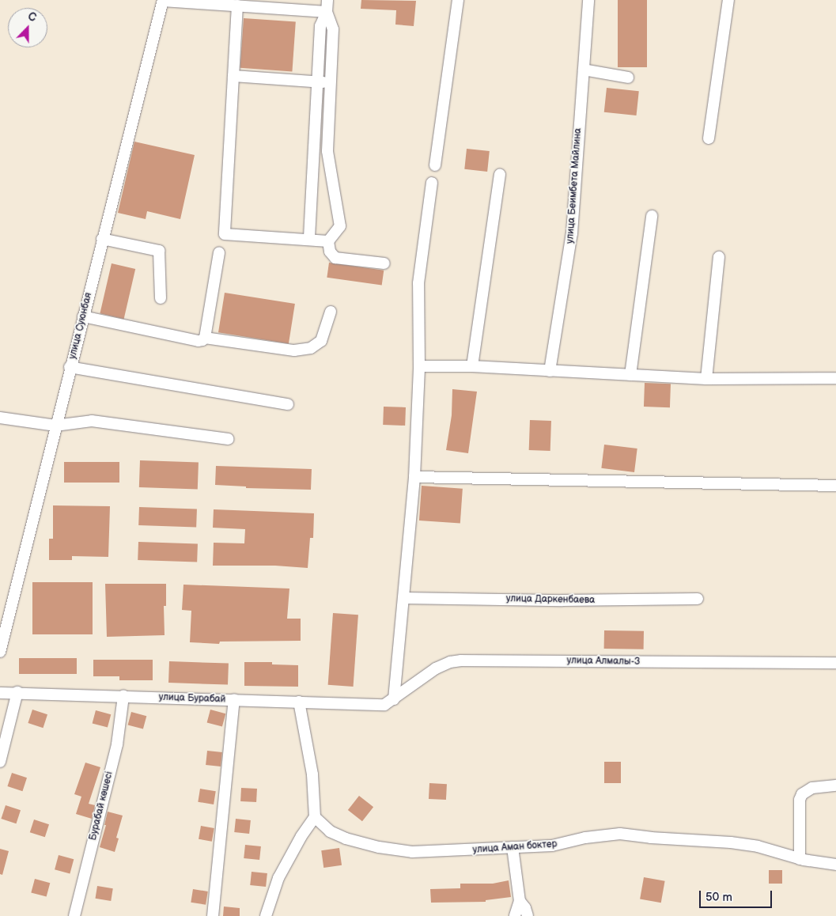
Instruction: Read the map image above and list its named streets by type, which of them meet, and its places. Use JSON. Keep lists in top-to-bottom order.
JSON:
{
  "streets": {
    "street": [
      "улица Беимбета Майлина",
      "улица Суюнбая",
      "улица Даркенбаева",
      "улица Алмалы-3",
      "улица Бурабай",
      "Бурабай көшесі",
      "улица Аман боктер"
    ]
  },
  "crossings": [
    ["улица Алмалы-3", "улица Бурабай"],
    ["улица Бурабай", "Бурабай көшесі"]
  ],
  "scale_bar": "50 m",
  "north": "top"
}
